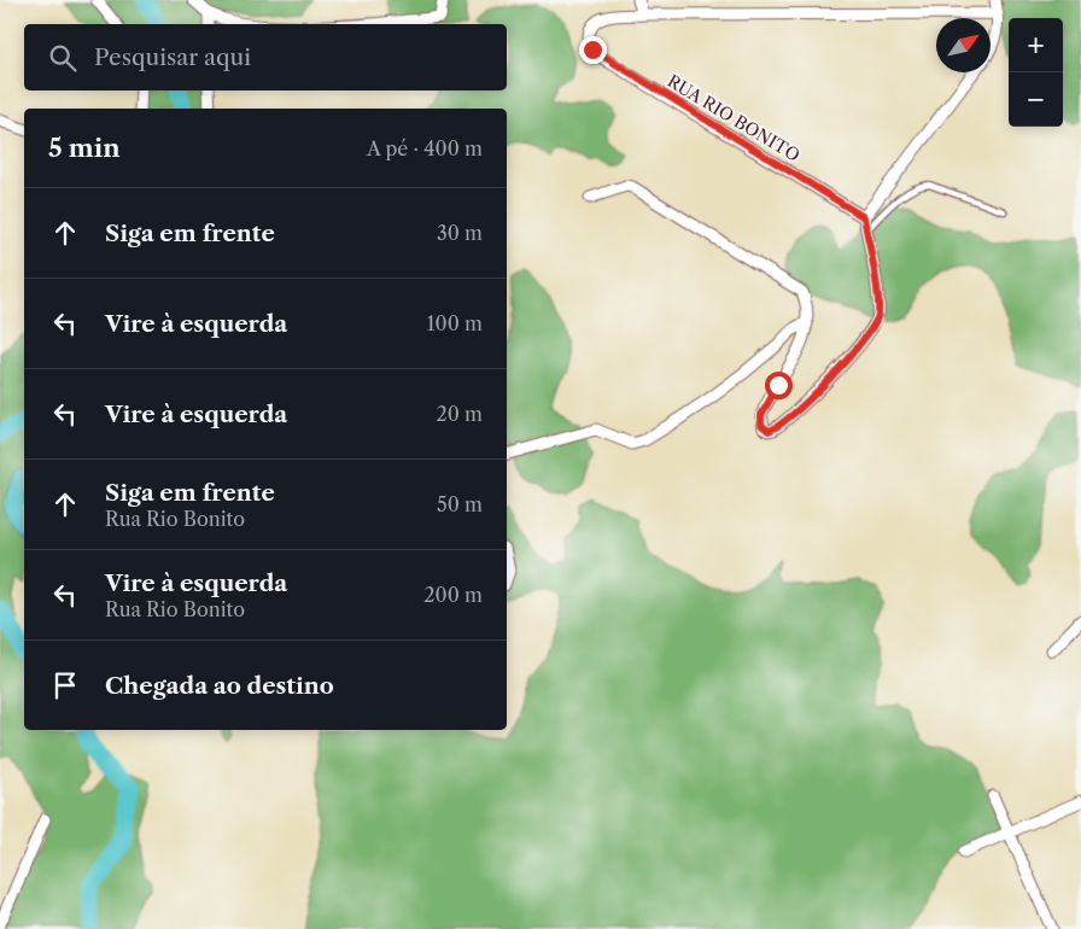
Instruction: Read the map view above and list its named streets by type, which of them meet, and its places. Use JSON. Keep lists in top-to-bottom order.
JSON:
{
  "streets": {
    "street": ["RUA RIO BONITO"]
  },
  "north": "top right",
  "page": {
    "map_buttons": ["+", "−"],
    "search": "Pesquisar aqui",
    "heading": ["5 min", "A pé · 400 m"],
    "list": [
      ["Siga em frente", "30 m"],
      ["Vire à esquerda", "100 m"],
      ["Vire à esquerda", "20 m"],
      ["Siga em frente", "Rua Rio Bonito", "50 m"],
      ["Vire à esquerda", "Rua Rio Bonito", "200 m"],
      "Chegada ao destino"
    ]
  }
}
